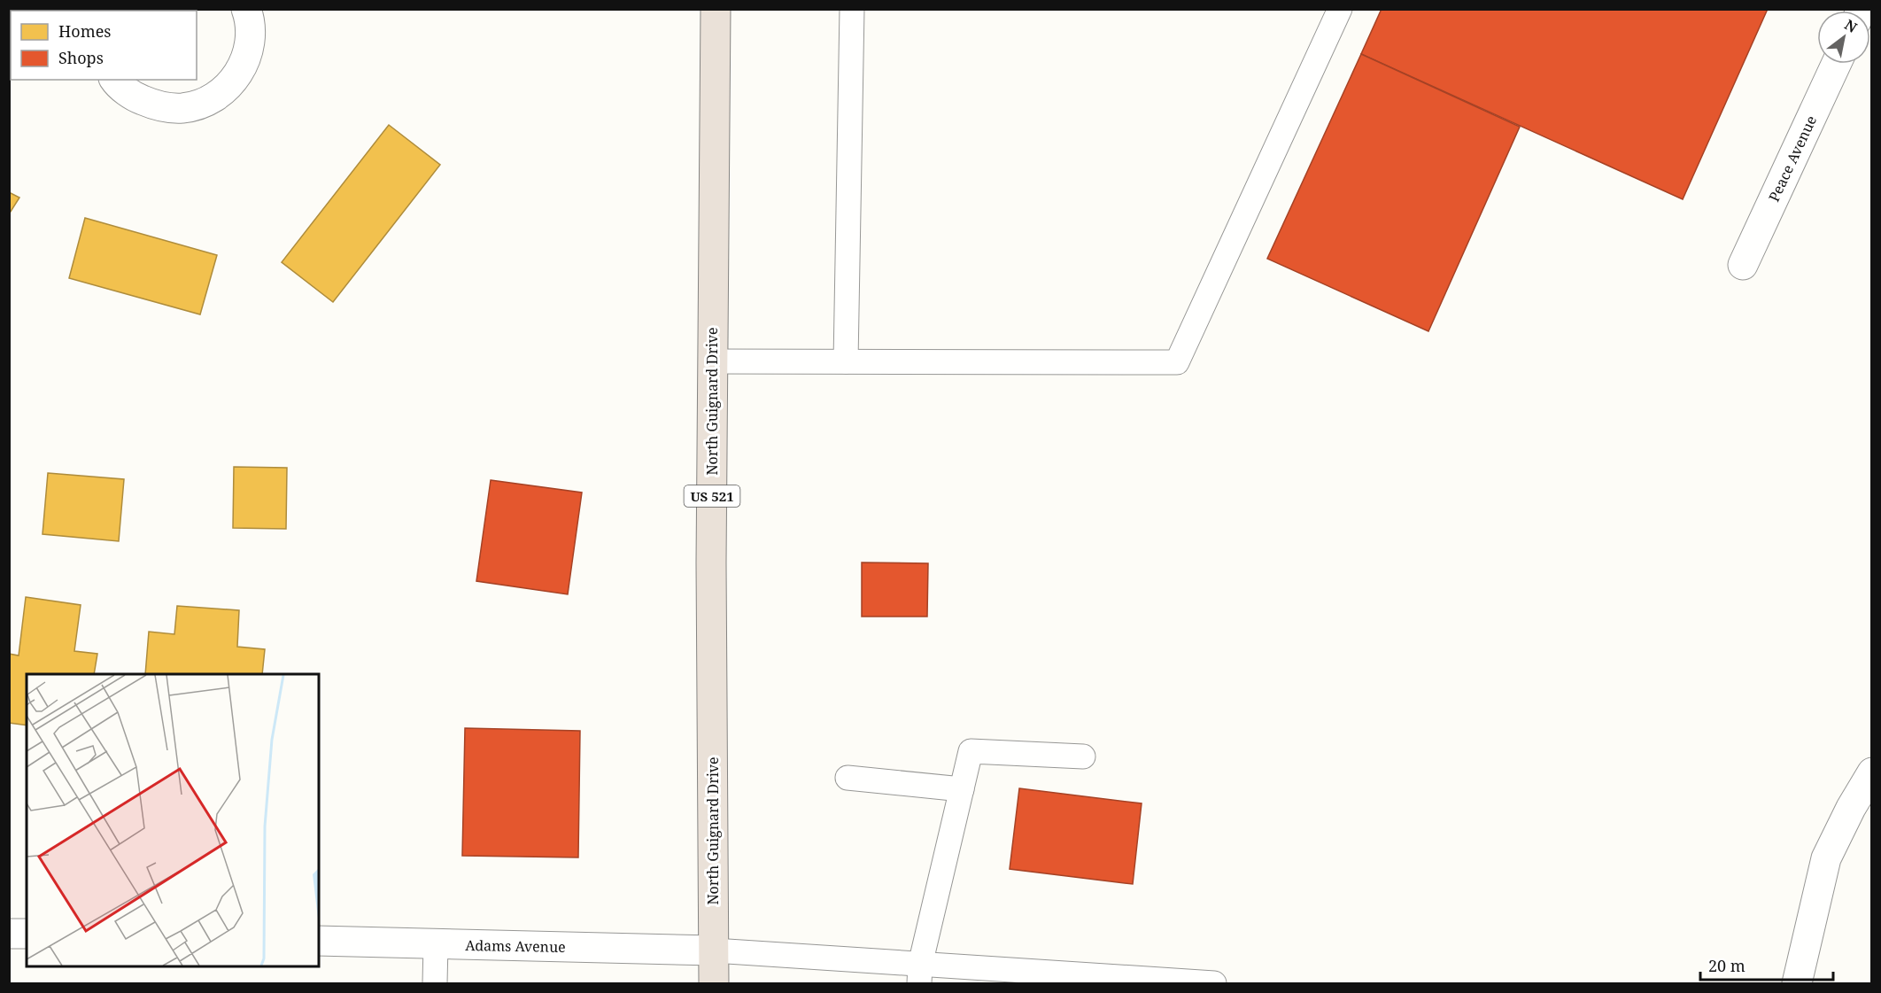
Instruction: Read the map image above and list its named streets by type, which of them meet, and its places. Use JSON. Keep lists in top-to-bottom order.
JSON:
{
  "streets": {
    "highway": ["North Guignard Drive", "US 521"],
    "street": ["Peace Avenue", "Adams Avenue"]
  },
  "crossings": [
    ["North Guignard Drive", "Adams Avenue"]
  ],
  "legend": ["Homes", "Shops"],
  "scale_bar": "20 m",
  "north": "top right"
}
